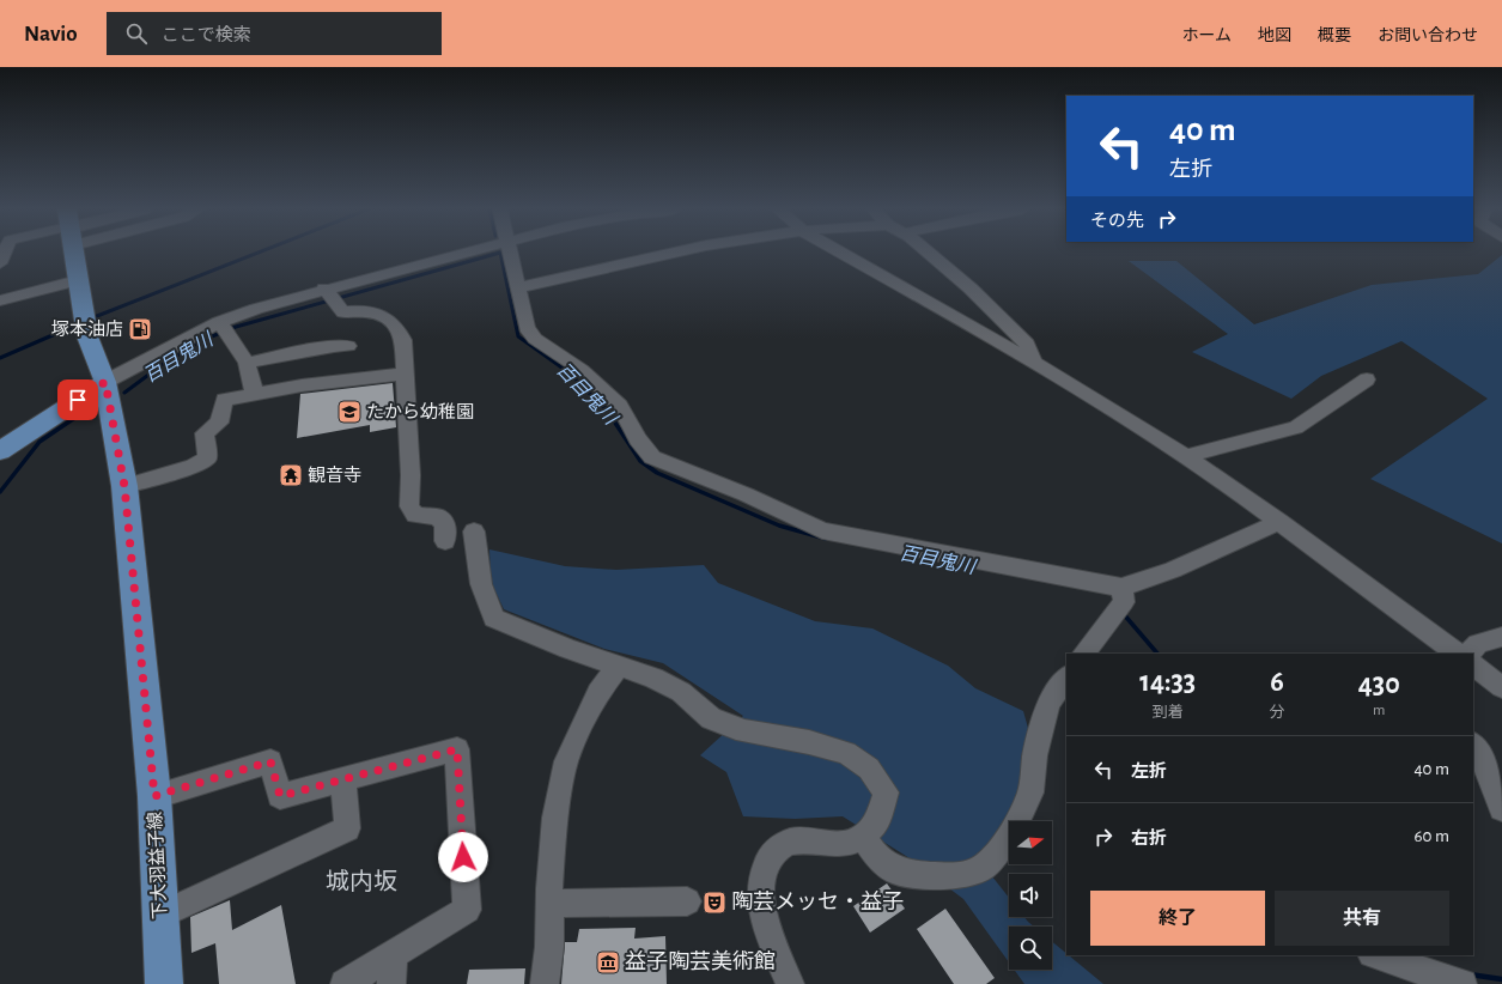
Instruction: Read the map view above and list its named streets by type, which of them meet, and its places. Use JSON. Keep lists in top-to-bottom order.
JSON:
{
  "streets": {
    "main road": ["下大羽益子線"]
  },
  "districts": ["城内坂"],
  "water": ["百目鬼川"],
  "places": {
    "fuel station": ["塚本油店"],
    "school or university": ["たから幼稚園"],
    "temple": ["観音寺"],
    "theatre": ["陶芸メッセ・益子"],
    "museum": ["益子陶芸美術館"]
  },
  "north": "right",
  "page": {
    "header": "Navio",
    "search": "ここで検索",
    "nav": [
      "ホーム",
      "地図",
      "概要",
      "お問い合わせ"
    ],
    "turn": ["40 m", "左折"],
    "then": "その先",
    "eta": [
      "14:33",
      "到着",
      "6",
      "分",
      "430",
      "m"
    ],
    "list": [
      {
        "name": "左折",
        "value": "40 m"
      },
      {
        "name": "右折",
        "value": "60 m"
      }
    ],
    "buttons": ["終了", "共有"]
  }
}
